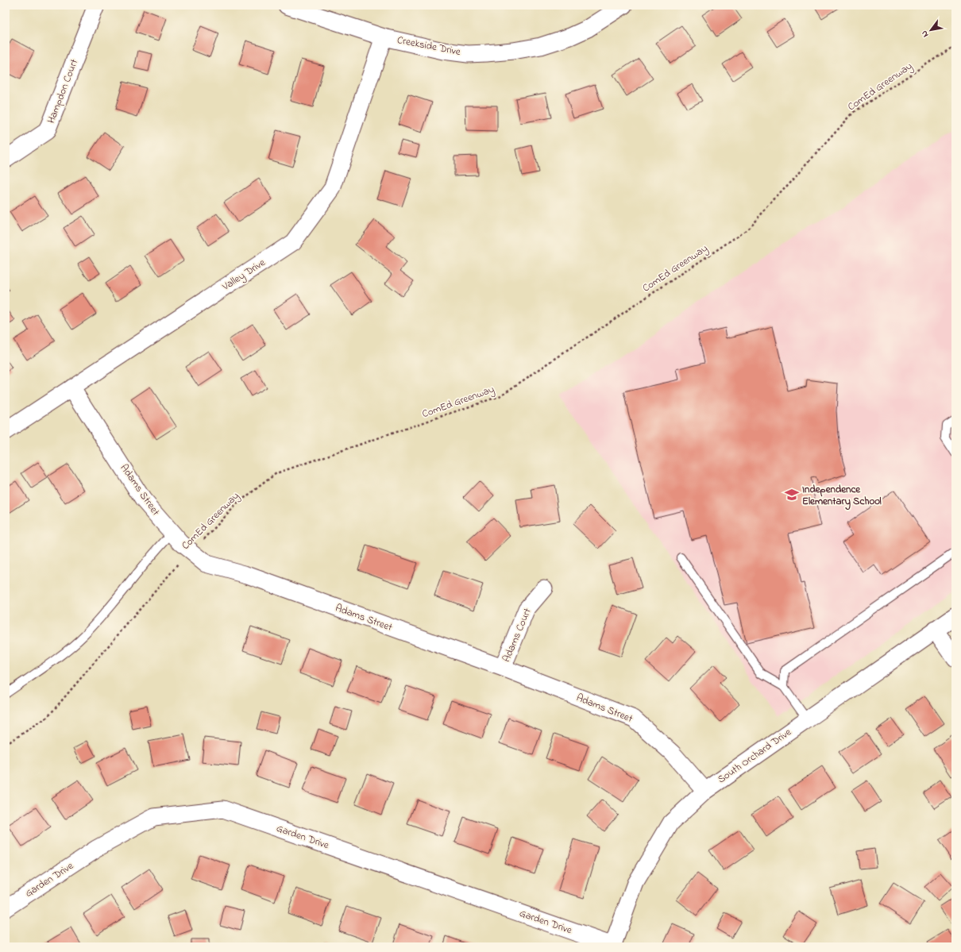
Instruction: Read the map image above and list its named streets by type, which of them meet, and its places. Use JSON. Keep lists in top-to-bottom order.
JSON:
{
  "streets": {
    "street": [
      "Creekside Drive",
      "Hampdon Court",
      "Valley Drive",
      "Adams Street",
      "Adams Court",
      "South Orchard Drive",
      "Garden Drive"
    ],
    "path": ["ComEd Greenway"]
  },
  "crossings": [
    ["Creekside Drive", "Valley Drive"],
    ["ComEd Greenway", "Adams Street"],
    ["Valley Drive", "Adams Street"],
    ["Adams Street", "Adams Court"],
    ["Adams Street", "South Orchard Drive"],
    ["South Orchard Drive", "Garden Drive"]
  ],
  "places": {
    "school or university": ["Independence Elementary School"]
  },
  "north": "bottom left"
}
